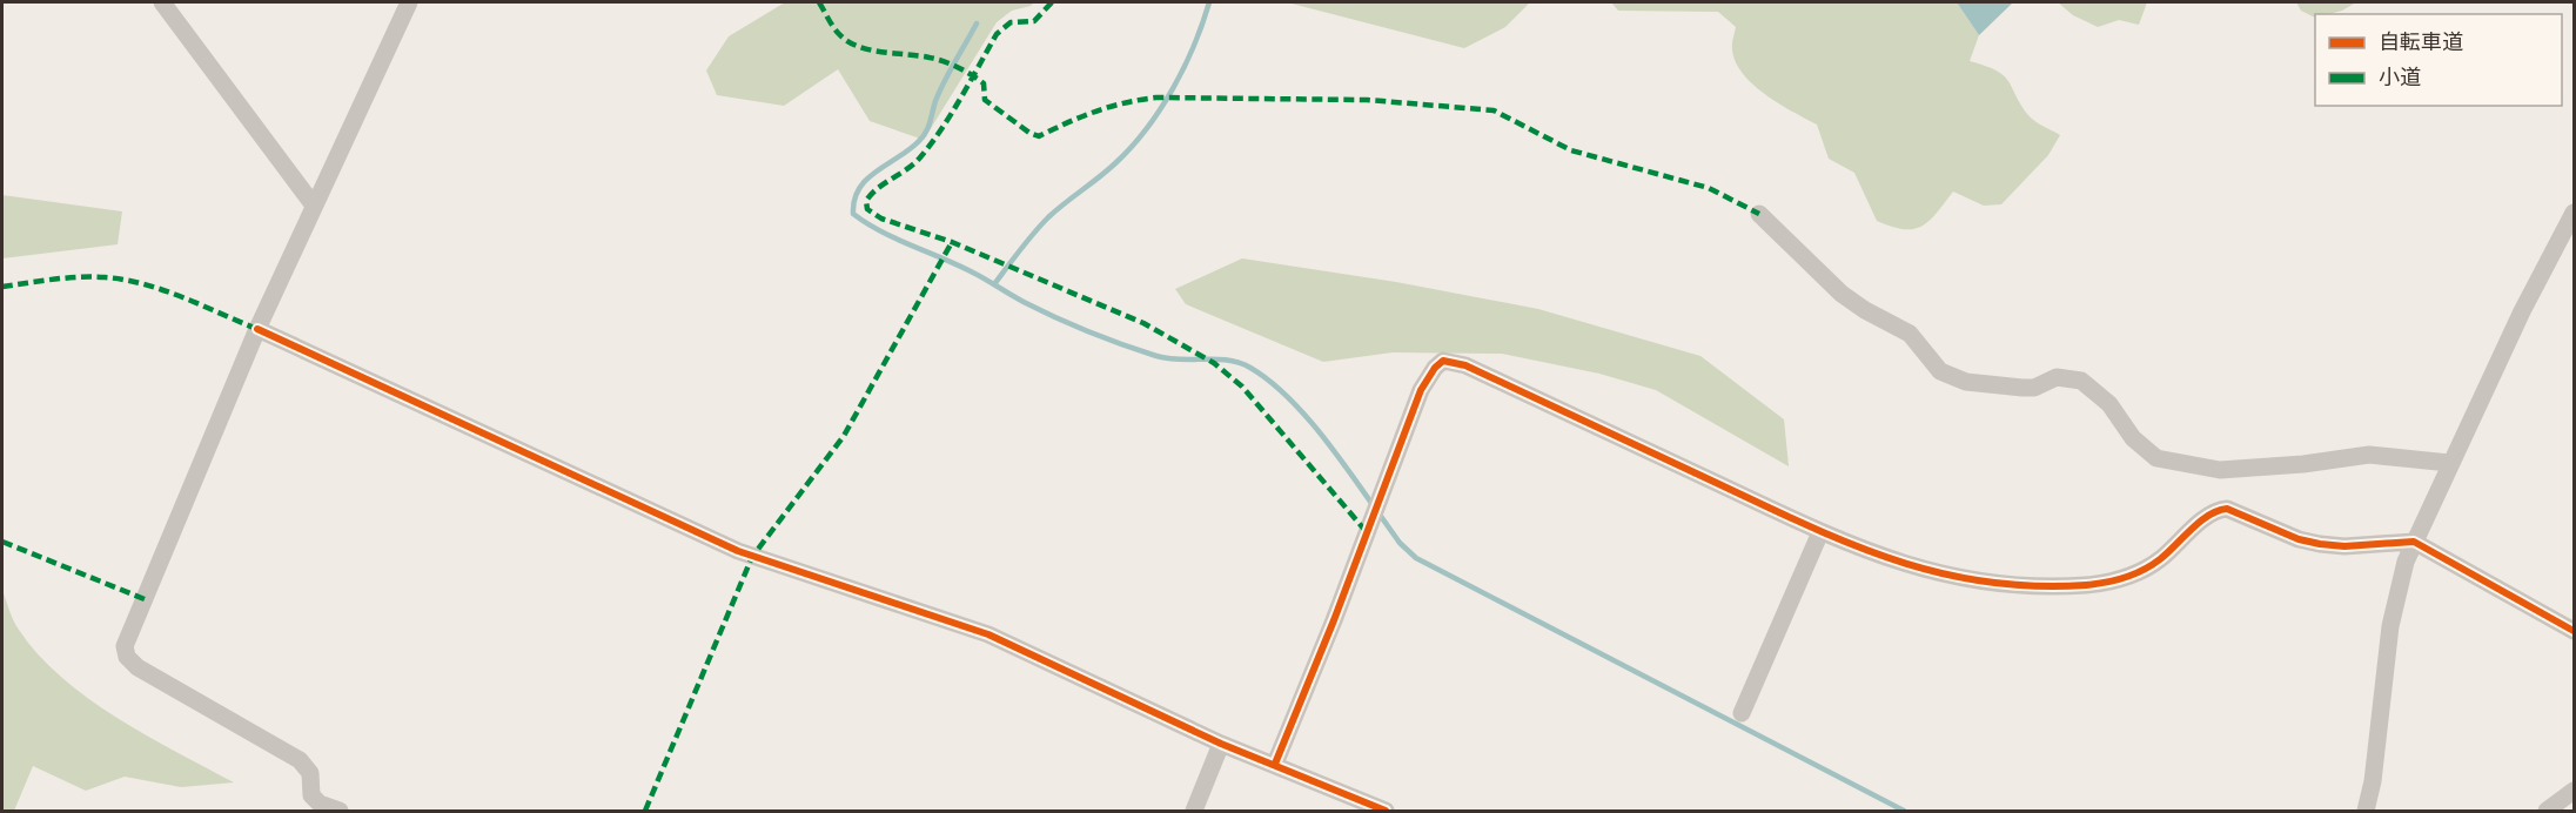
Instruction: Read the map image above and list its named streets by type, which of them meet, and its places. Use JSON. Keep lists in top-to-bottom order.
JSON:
{
  "legend": ["自転車道", "小道"]
}
